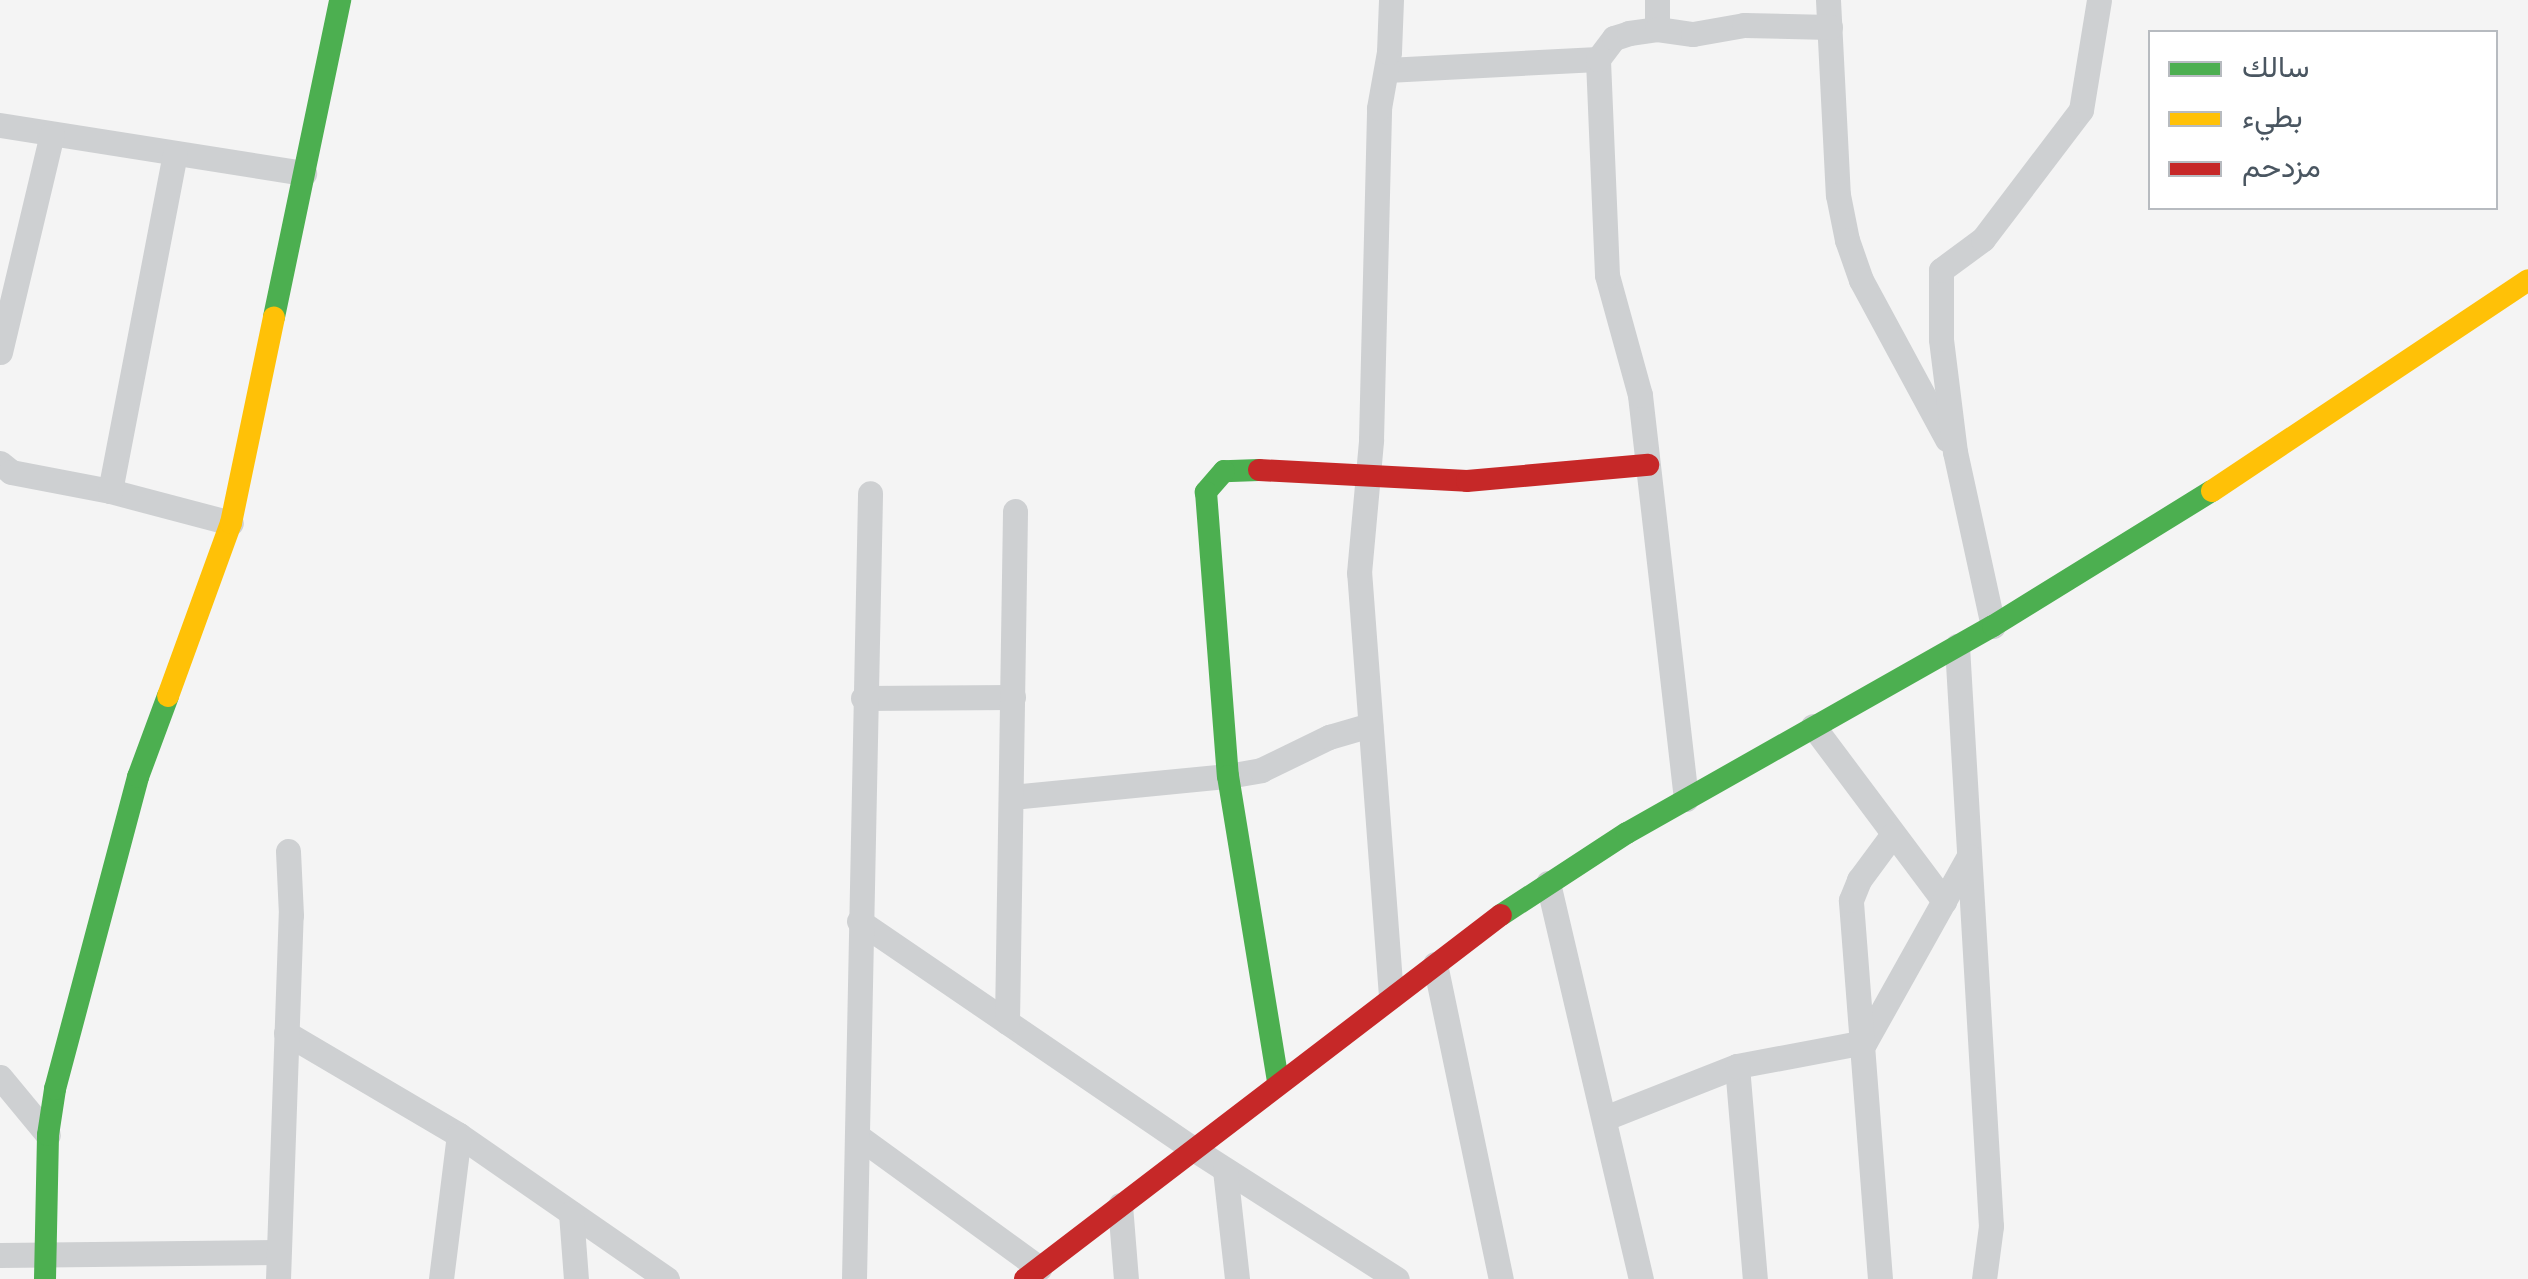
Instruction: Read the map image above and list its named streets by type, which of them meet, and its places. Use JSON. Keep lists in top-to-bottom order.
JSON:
{
  "legend": ["سالك", "بطيء", "مزدحم"]
}
